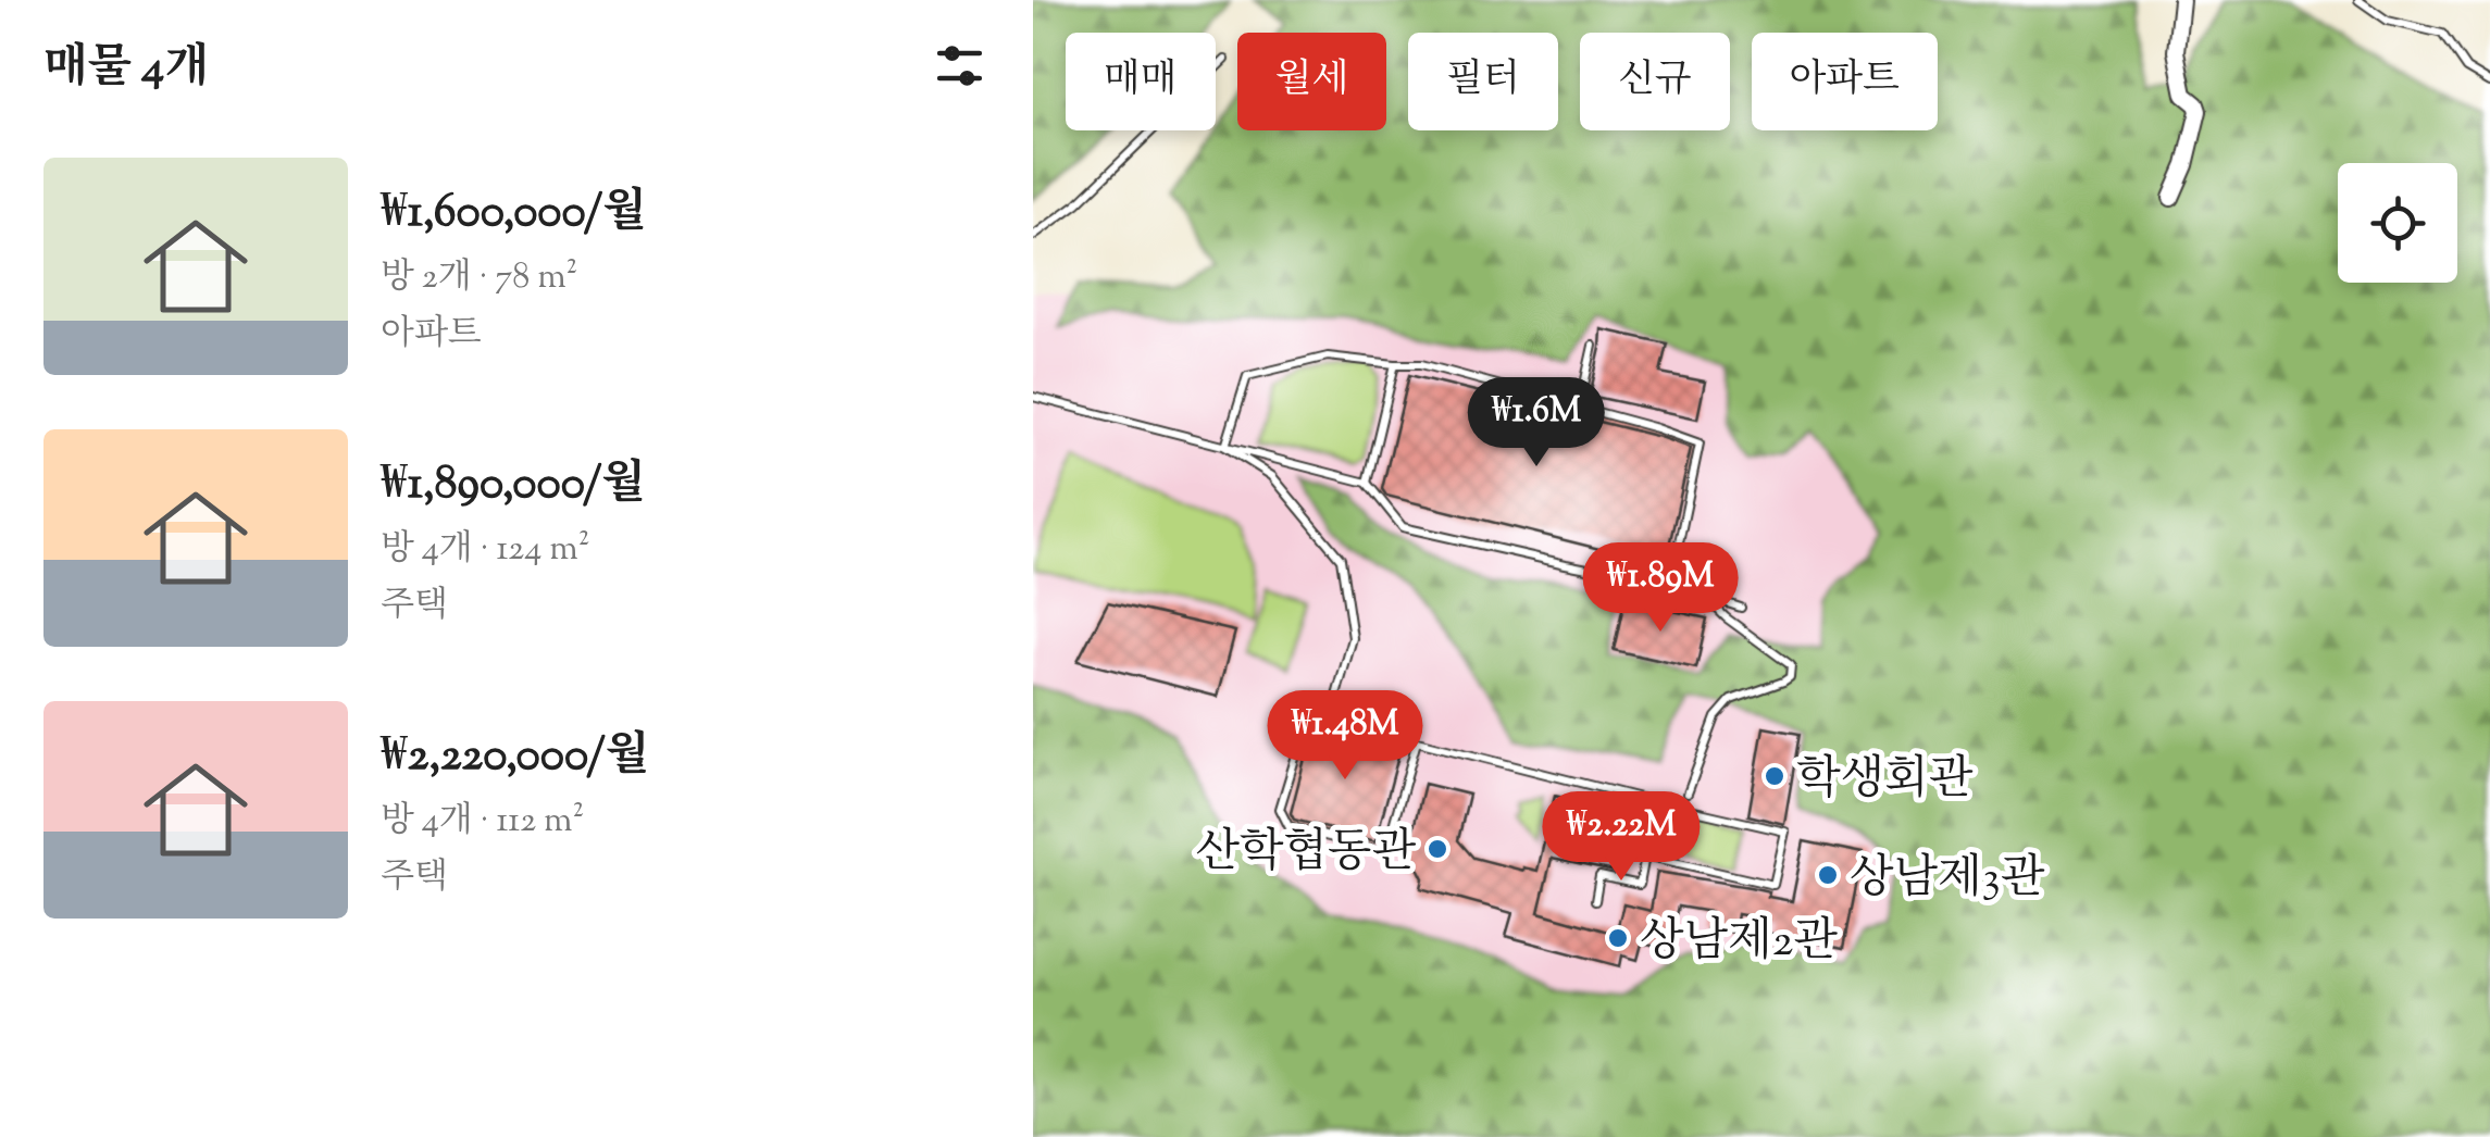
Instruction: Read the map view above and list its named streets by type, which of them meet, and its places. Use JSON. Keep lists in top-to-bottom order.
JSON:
{
  "places": [
    "학생회관",
    "산학협동관",
    "상남제3관",
    "상남제2관"
  ],
  "page": {
    "heading": "매물 4개",
    "chip": [
      "매매",
      "월세",
      "필터",
      "신규",
      "아파트"
    ],
    "list": [
      {
        "name": "₩1,600,000/월",
        "note": "방 2개 · 78 m² · 아파트"
      },
      {
        "name": "₩1,890,000/월",
        "note": "방 4개 · 124 m² · 주택"
      },
      {
        "name": "₩2,220,000/월",
        "note": "방 4개 · 112 m² · 주택"
      }
    ],
    "price": [
      "₩1.6M",
      "₩1.89M",
      "₩1.48M",
      "₩2.22M"
    ]
  }
}
